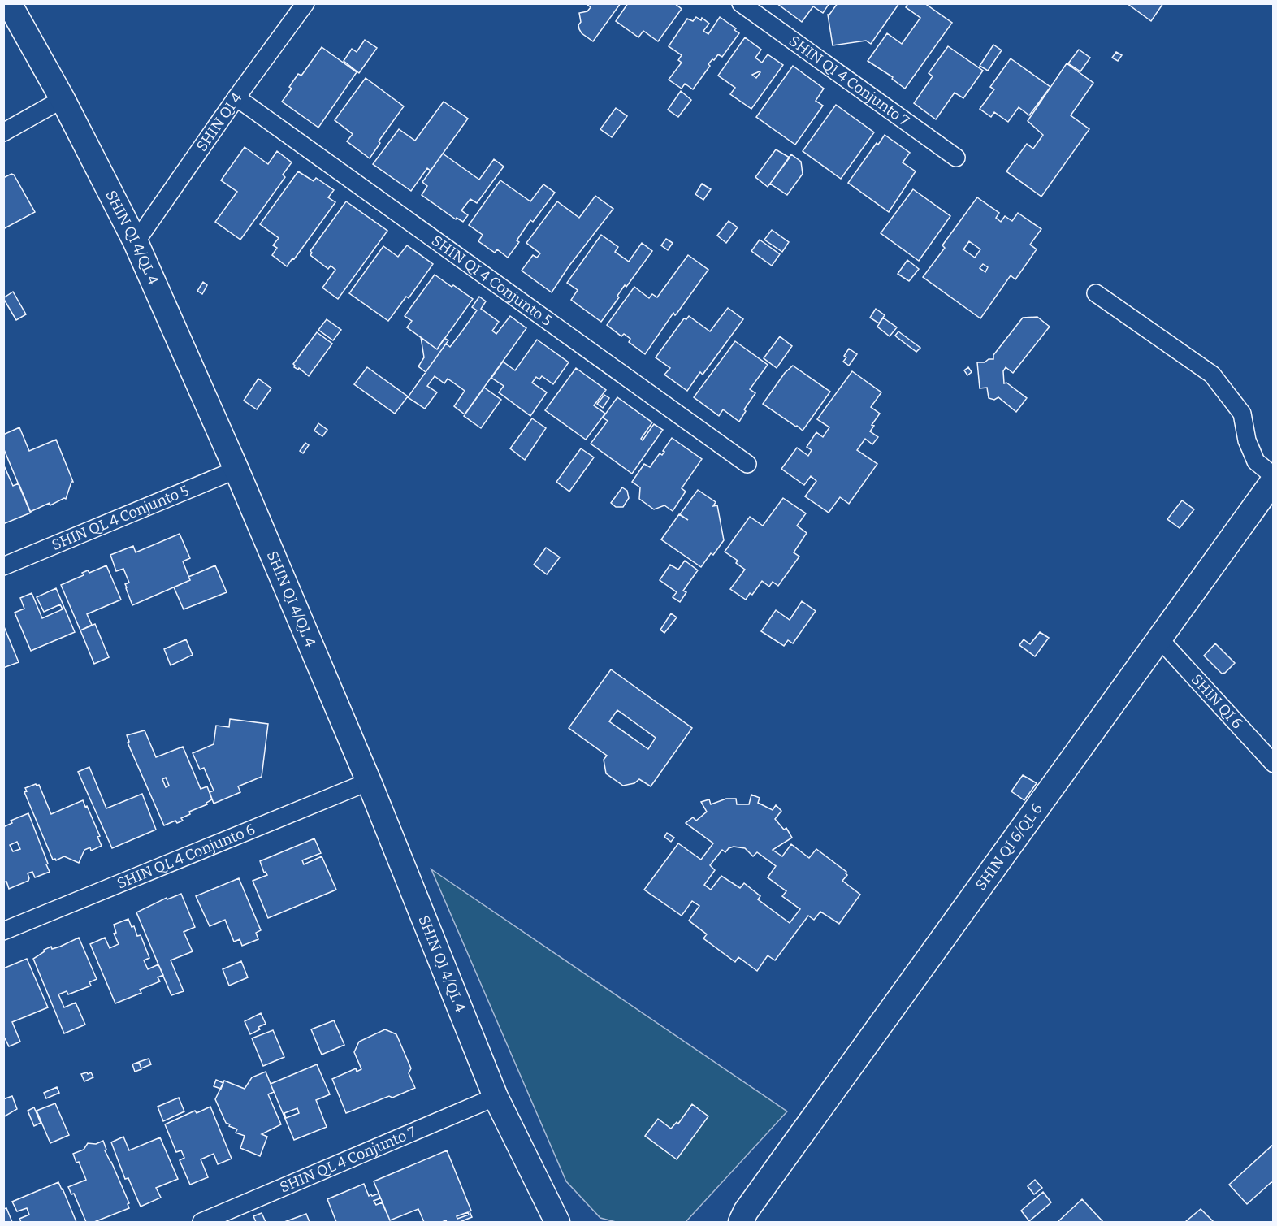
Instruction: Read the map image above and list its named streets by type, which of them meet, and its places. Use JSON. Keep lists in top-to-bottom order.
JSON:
{
  "streets": {
    "street": [
      "SHIN QI 4 Conjunto 7",
      "SHIN QI 4",
      "SHIN QI 4/QL 4",
      "SHIN QI 4 Conjunto 5",
      "SHIN QL 4 Conjunto 5",
      "SHIN QI 6",
      "SHIN QI 6/QL 6",
      "SHIN QL 4 Conjunto 6",
      "SHIN QL 4 Conjunto 7"
    ]
  },
  "crossings": [
    ["SHIN QI 4", "SHIN QI 4/QL 4"],
    ["SHIN QI 4", "SHIN QI 4 Conjunto 5"],
    ["SHIN QI 4/QL 4", "SHIN QL 4 Conjunto 5"],
    ["SHIN QI 4/QL 4", "SHIN QL 4 Conjunto 6"],
    ["SHIN QI 4/QL 4", "SHIN QL 4 Conjunto 7"],
    ["SHIN QI 6", "SHIN QI 6/QL 6"]
  ]
}
